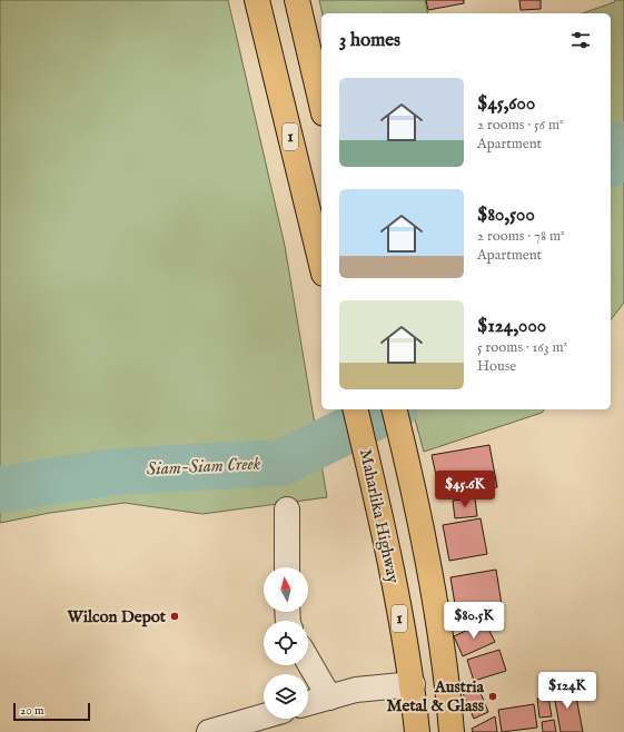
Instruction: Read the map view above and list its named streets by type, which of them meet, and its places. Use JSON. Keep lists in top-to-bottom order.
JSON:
{
  "streets": {
    "highway": ["1", "Maharlika Highway"]
  },
  "water": ["Siam-Siam Creek"],
  "places": ["Wilcon Depot", "Austria Metal & Glass"],
  "scale_bar": "20 m",
  "north": "top",
  "page": {
    "heading": "3 homes",
    "list": [
      {
        "name": "$45,600",
        "note": "2 rooms · 56 m² · Apartment"
      },
      {
        "name": "$80,500",
        "note": "2 rooms · 78 m² · Apartment"
      },
      {
        "name": "$124,000",
        "note": "5 rooms · 163 m² · House"
      }
    ],
    "price": ["$45.6K", "$80.5K", "$124K"],
    "scale": "20 m"
  }
}
